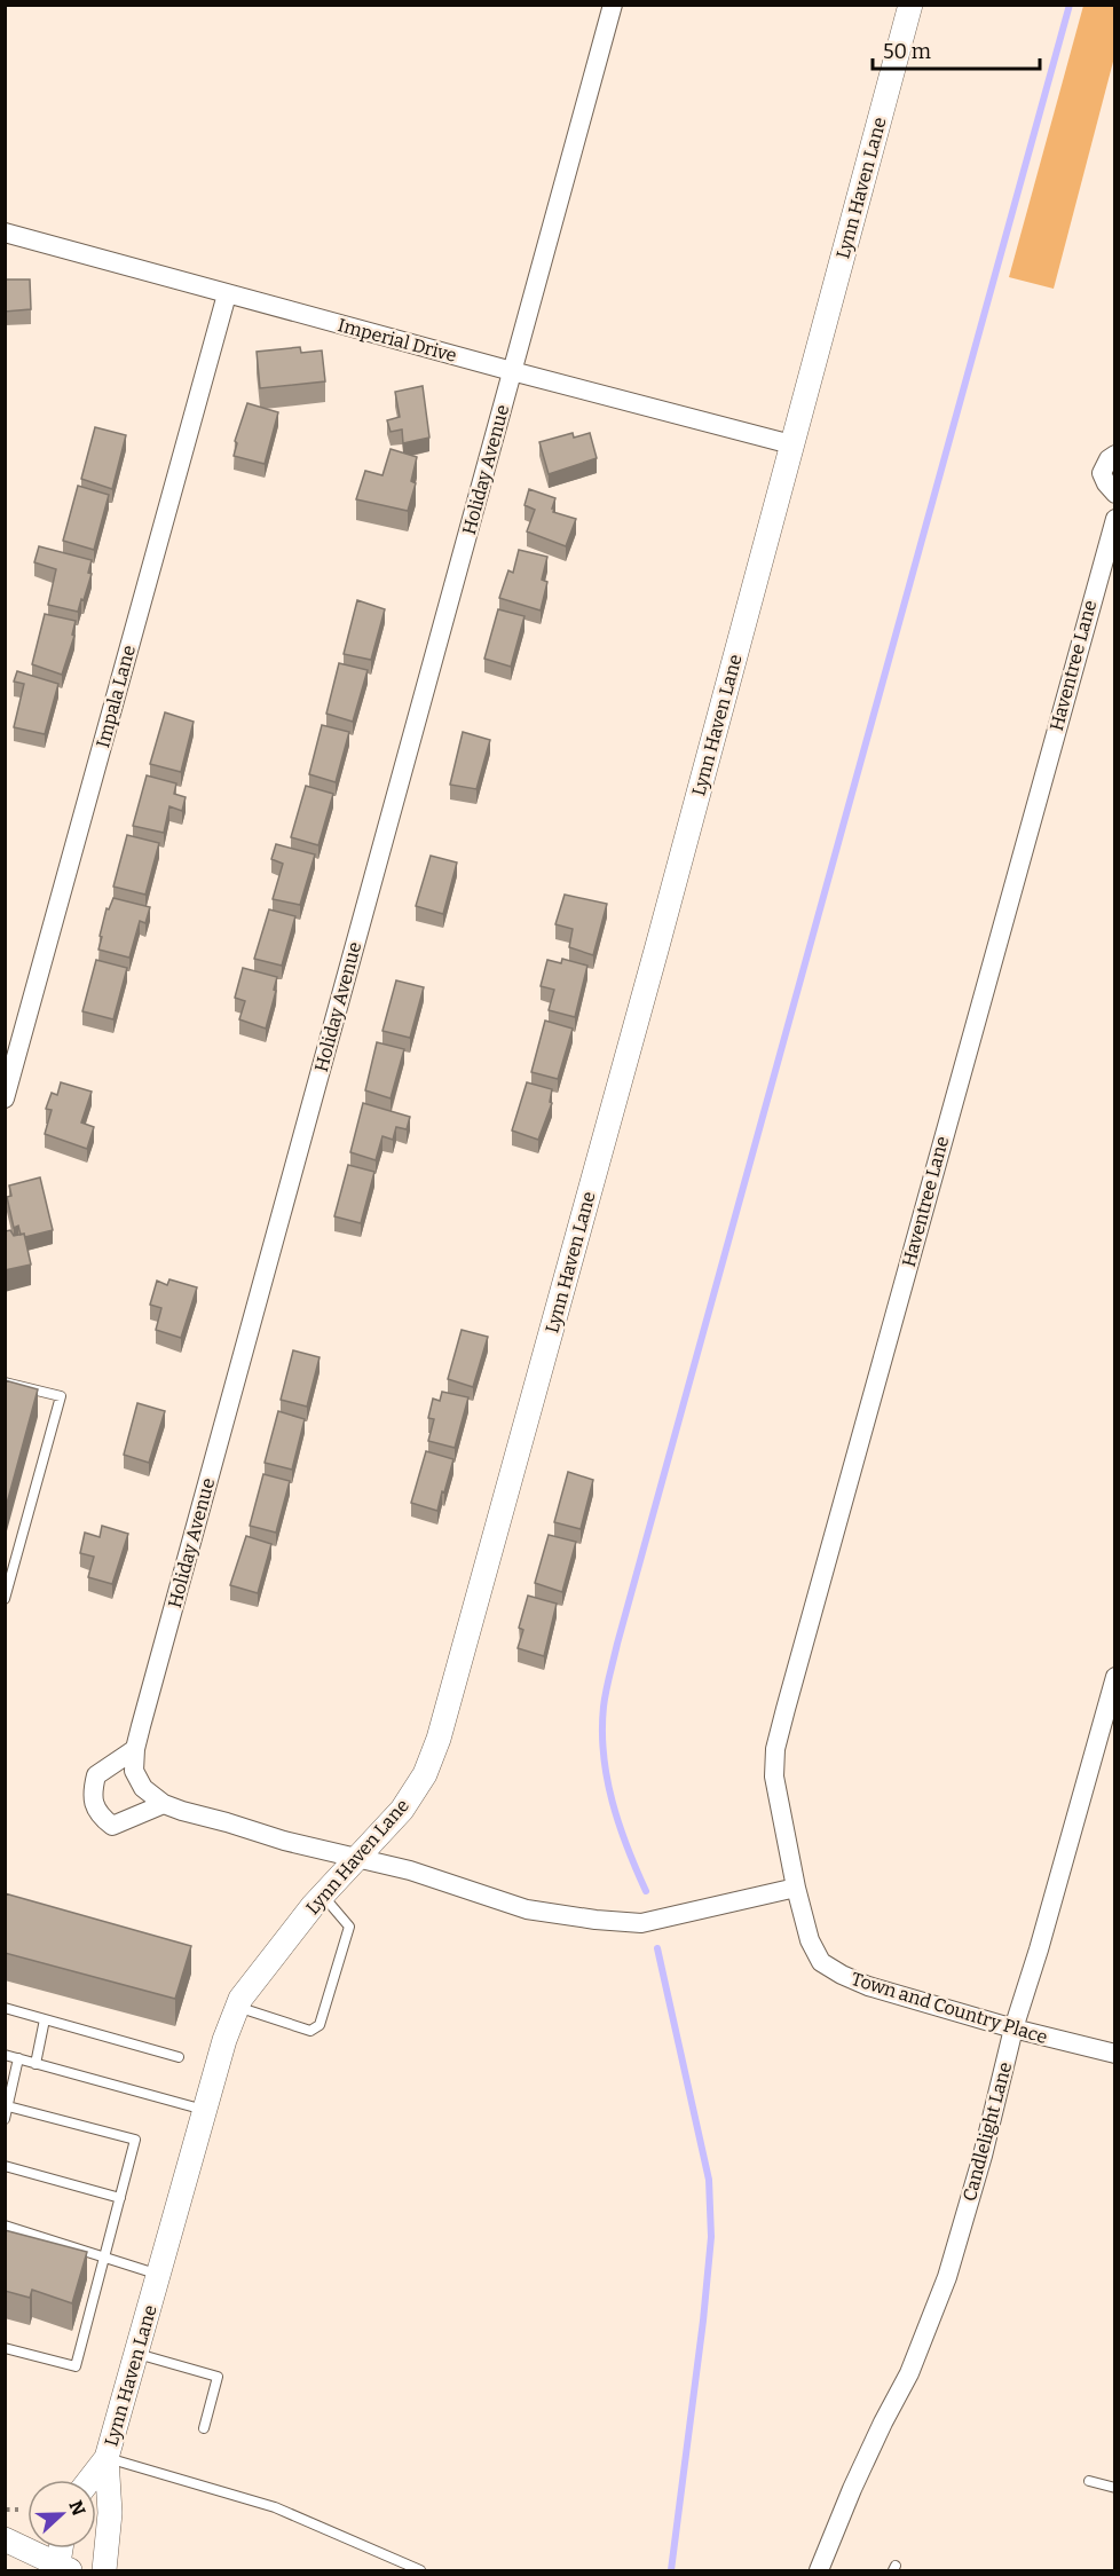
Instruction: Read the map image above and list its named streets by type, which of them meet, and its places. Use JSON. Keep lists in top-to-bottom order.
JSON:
{
  "streets": {
    "street": [
      "Lynn Haven Lane",
      "Imperial Drive",
      "Holiday Avenue",
      "Haventree Lane",
      "Impala Lane",
      "Town and Country Place",
      "Candlelight Lane"
    ]
  },
  "crossings": [
    ["Lynn Haven Lane", "Imperial Drive"],
    ["Lynn Haven Lane", "Holiday Avenue"],
    ["Imperial Drive", "Holiday Avenue"],
    ["Imperial Drive", "Impala Lane"],
    ["Haventree Lane", "Town and Country Place"],
    ["Town and Country Place", "Candlelight Lane"]
  ],
  "scale_bar": "50 m",
  "north": "right"
}
